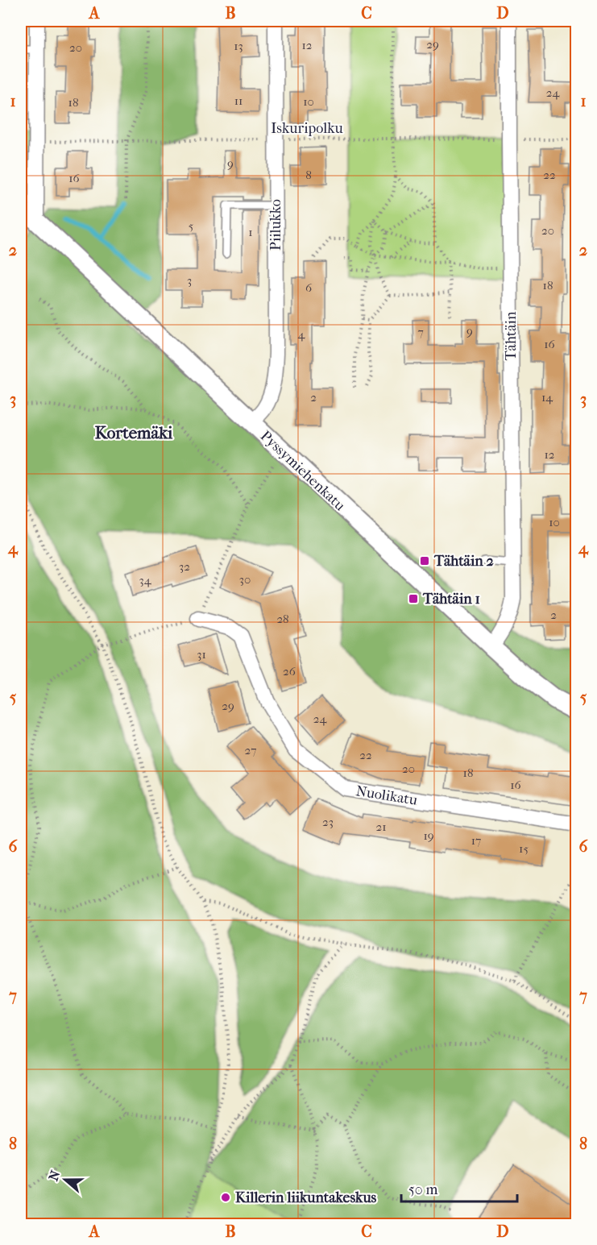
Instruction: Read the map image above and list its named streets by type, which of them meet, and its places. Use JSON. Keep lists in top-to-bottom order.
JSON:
{
  "streets": {
    "street": [
      "Piilukko",
      "Tähtäin",
      "Pyssymiehenkatu",
      "Nuolikatu"
    ],
    "path": ["Iskuripolku"]
  },
  "crossings": [
    ["Iskuripolku", "Piilukko"],
    ["Iskuripolku", "Tähtäin"],
    ["Piilukko", "Pyssymiehenkatu"],
    ["Tähtäin", "Pyssymiehenkatu"]
  ],
  "districts": ["Kortemäki"],
  "places": {
    "transit": ["Tähtäin 2", "Tähtäin 1"],
    "other": ["Killerin liikuntakeskus"]
  },
  "house_numbers": [
    "29",
    "12",
    "13",
    "20",
    "24",
    "11",
    "10",
    "18",
    "9",
    "8",
    "22",
    "16",
    "5",
    "20",
    "1",
    "3",
    "18",
    "6",
    "9",
    "7",
    "4",
    "16",
    "2",
    "14",
    "12",
    "10",
    "32",
    "30",
    "34",
    "2",
    "28",
    "31",
    "26",
    "29",
    "24",
    "27",
    "22",
    "20",
    "18",
    "16",
    "23",
    "21",
    "19",
    "17",
    "15"
  ],
  "scale_bar": "50 m",
  "north": "left",
  "grid": {
    "columns": [
      "A",
      "B",
      "C",
      "D"
    ],
    "rows": [
      "1",
      "2",
      "3",
      "4",
      "5",
      "6",
      "7",
      "8"
    ]
  }
}
